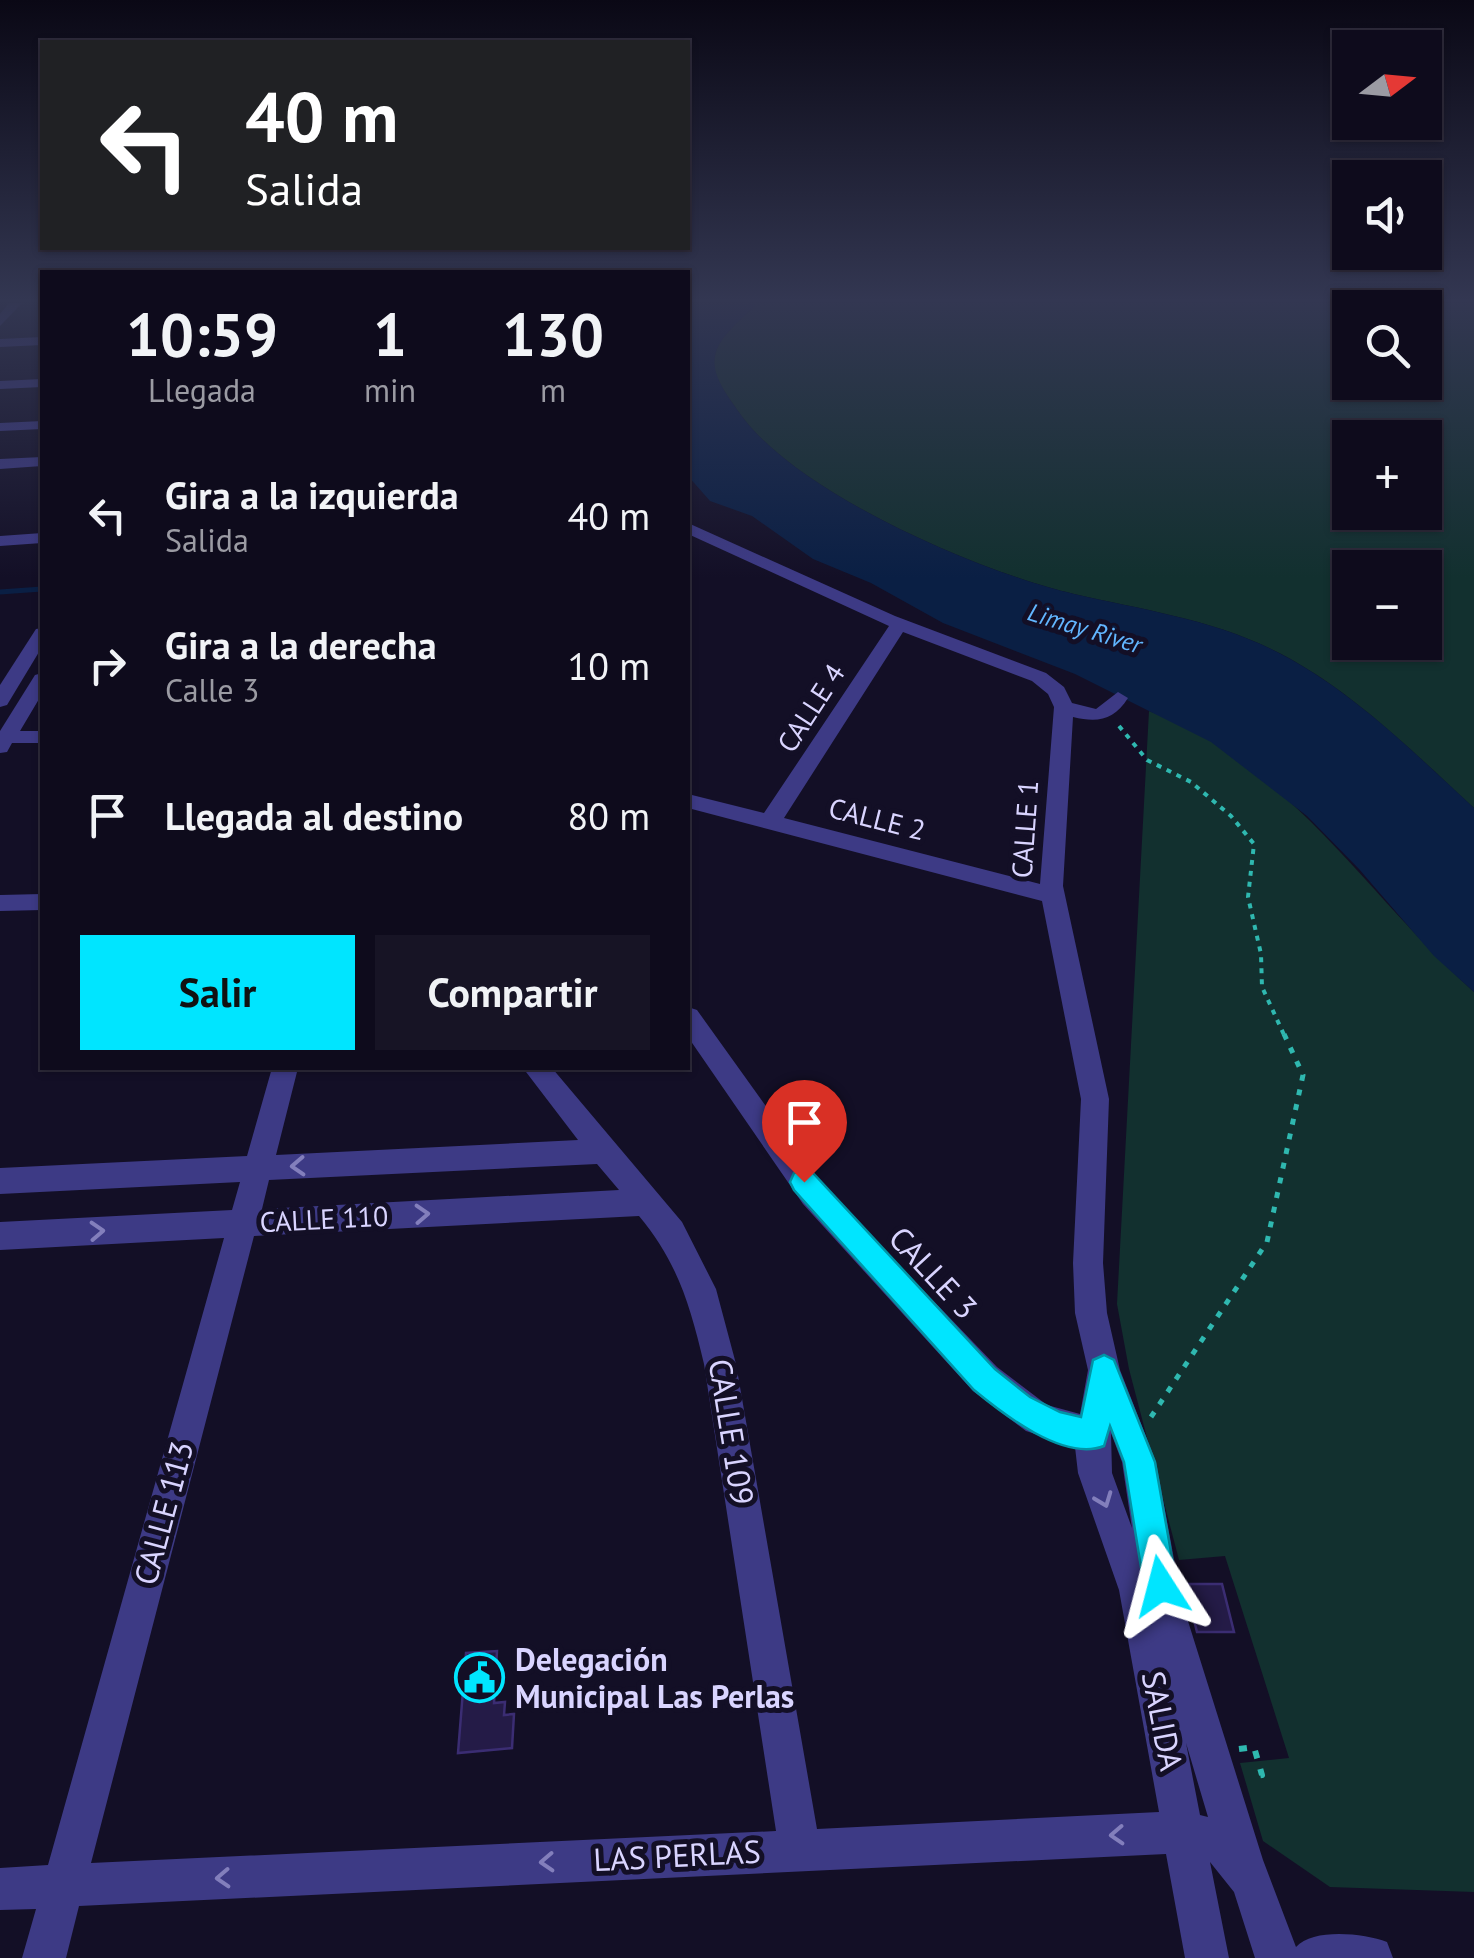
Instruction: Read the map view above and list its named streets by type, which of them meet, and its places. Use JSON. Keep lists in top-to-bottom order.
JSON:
{
  "streets": {
    "street": [
      "CALLE 4",
      "CALLE 2",
      "CALLE 1",
      "CALLE 110",
      "CALLE 3",
      "CALLE 109",
      "CALLE 113",
      "SALIDA",
      "LAS PERLAS"
    ]
  },
  "crossings": [
    ["CALLE 4", "CALLE 2"],
    ["CALLE 2", "CALLE 1"],
    ["CALLE 1", "SALIDA"],
    ["CALLE 110", "CALLE 109"],
    ["CALLE 110", "CALLE 113"],
    ["CALLE 3", "SALIDA"],
    ["CALLE 109", "LAS PERLAS"],
    ["CALLE 113", "LAS PERLAS"],
    ["SALIDA", "LAS PERLAS"]
  ],
  "one_way": ["LAS PERLAS"],
  "water": ["Limay River"],
  "places": {
    "public building": ["Delegación Municipal Las Perlas"]
  },
  "north": "right",
  "page": {
    "map_buttons": ["+", "−"],
    "turn": ["40 m", "Salida"],
    "eta": [
      "10:59",
      "Llegada",
      "1",
      "min",
      "130",
      "m"
    ],
    "list": [
      {
        "name": "Gira a la izquierda",
        "note": "Salida",
        "value": "40 m"
      },
      {
        "name": "Gira a la derecha",
        "note": "Calle 3",
        "value": "10 m"
      },
      {
        "name": "Llegada al destino",
        "value": "80 m"
      }
    ],
    "buttons": ["Salir", "Compartir"]
  }
}
